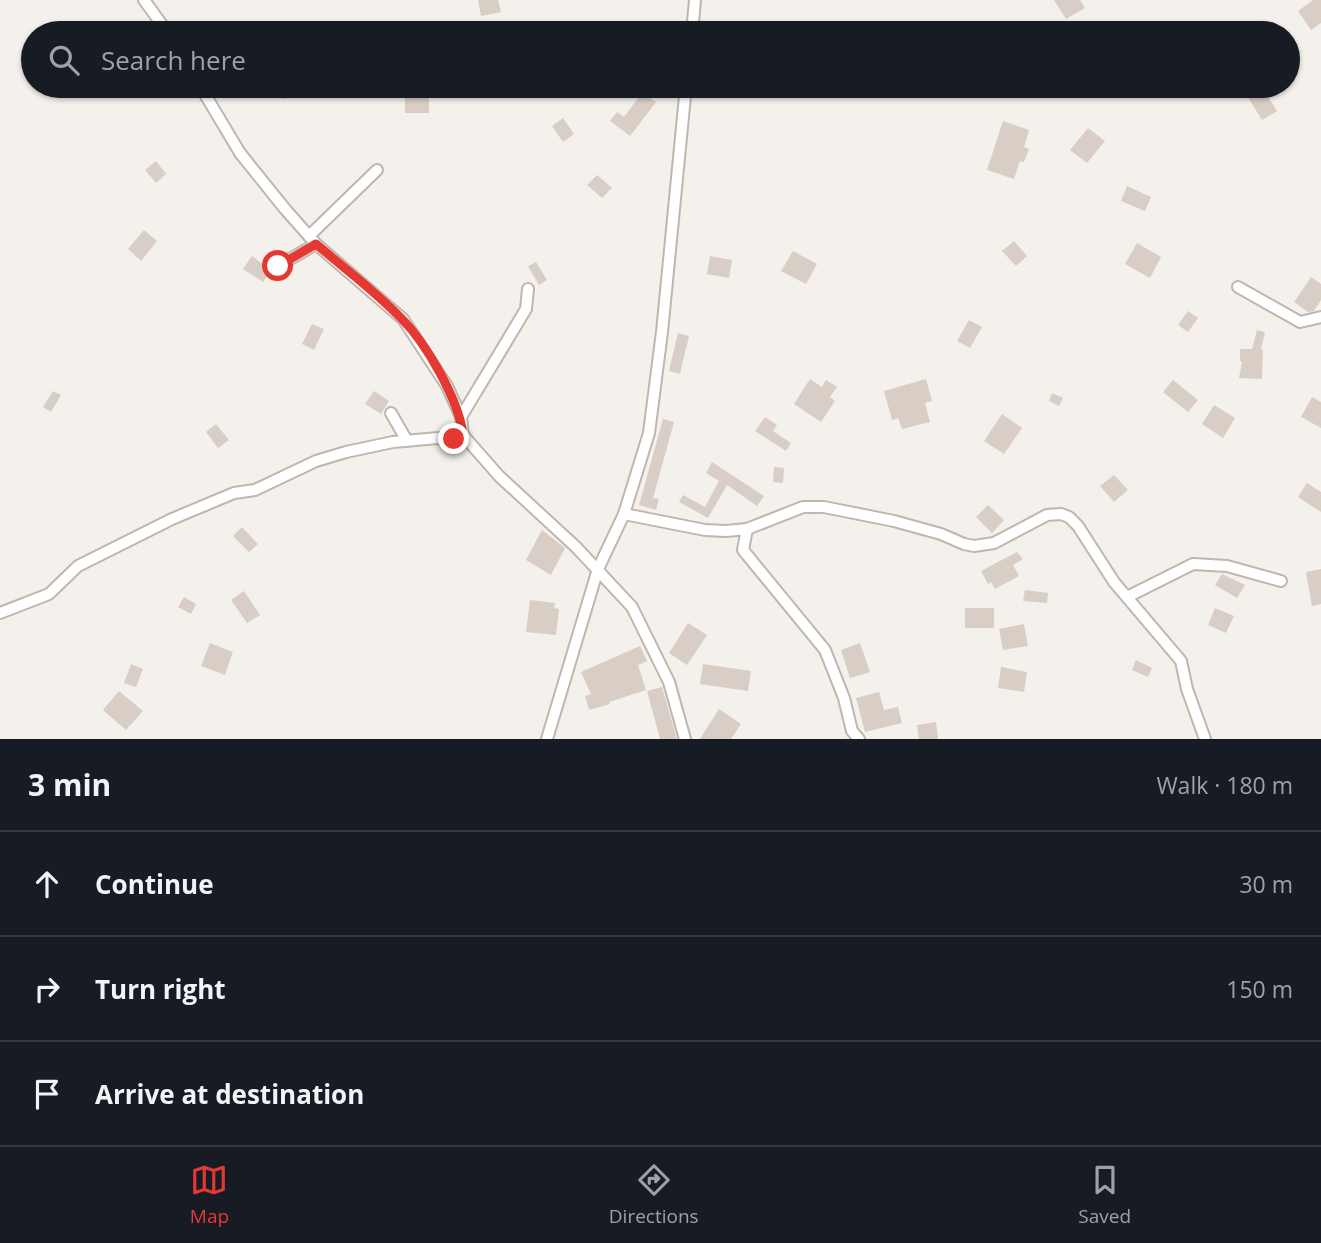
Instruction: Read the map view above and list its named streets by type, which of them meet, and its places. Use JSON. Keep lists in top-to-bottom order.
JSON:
{
  "page": {
    "search": "Search here",
    "heading": ["3 min", "Walk · 180 m"],
    "list": [
      ["Continue", "30 m"],
      ["Turn right", "150 m"],
      "Arrive at destination"
    ],
    "nav": ["Map", "Directions", "Saved"]
  }
}
